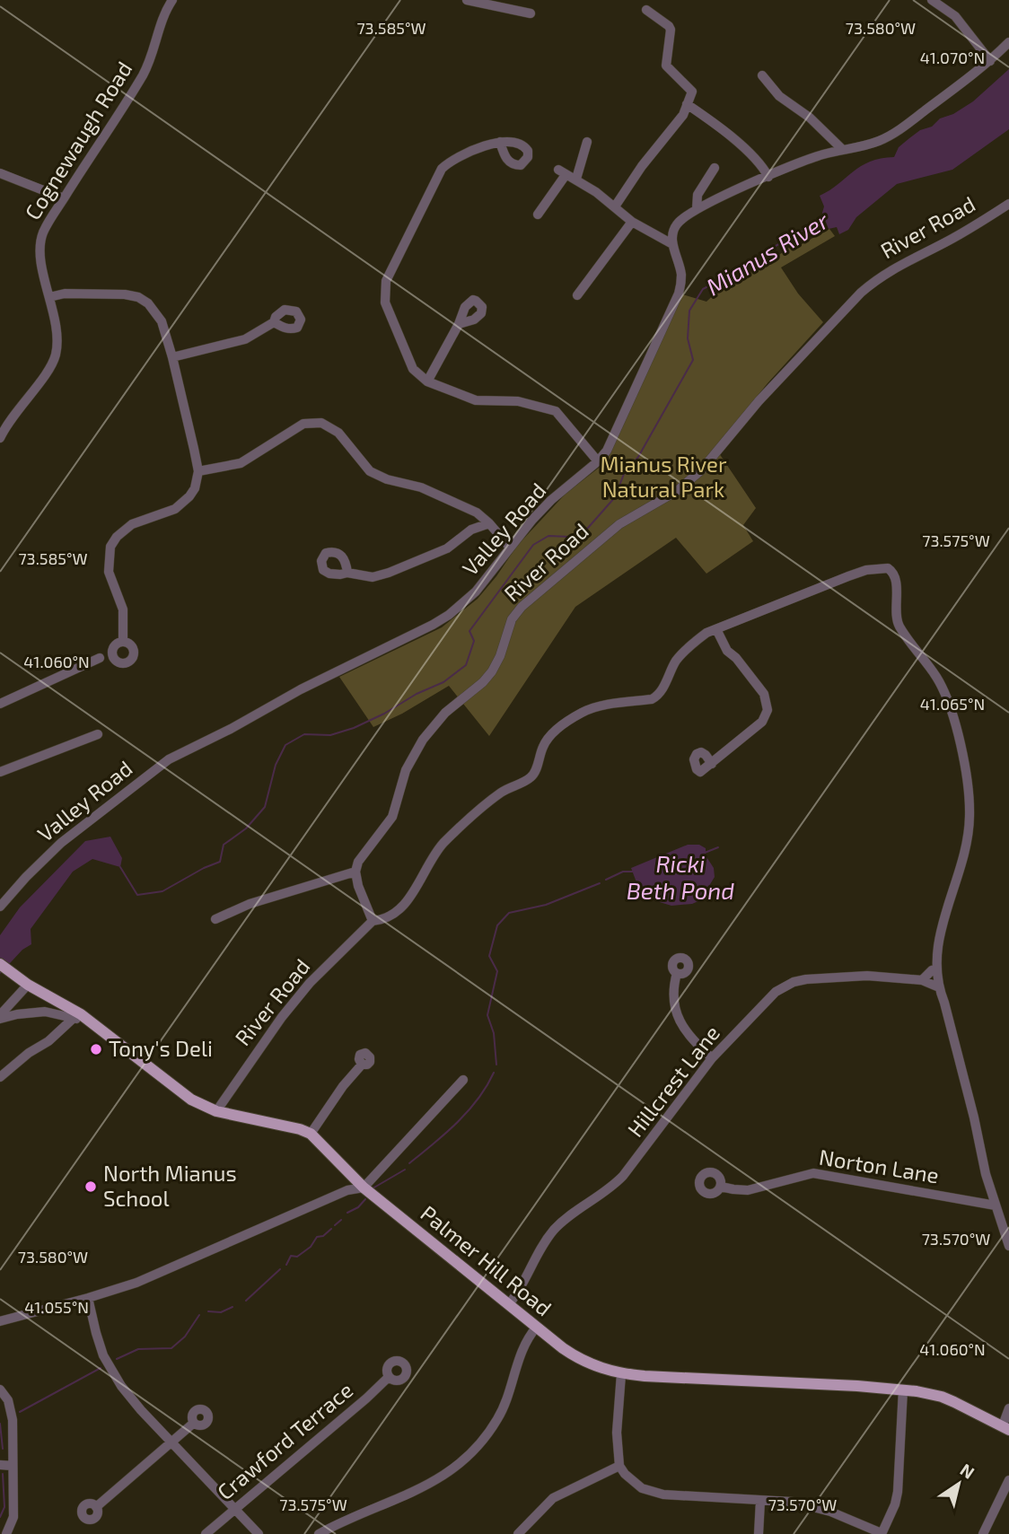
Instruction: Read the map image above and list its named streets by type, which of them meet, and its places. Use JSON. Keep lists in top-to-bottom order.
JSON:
{
  "streets": {
    "main road": ["Palmer Hill Road"],
    "street": [
      "Cognewaugh Road",
      "River Road",
      "Valley Road",
      "Hillcrest Lane",
      "Norton Lane",
      "Crawford Terrace"
    ]
  },
  "crossings": [
    ["River Road", "Palmer Hill Road"],
    ["Hillcrest Lane", "Palmer Hill Road"]
  ],
  "water": ["Mianus River", "Ricki Beth Pond"],
  "parks": ["Mianus River Natural Park"],
  "places": ["Tony's Deli", "North Mianus School"],
  "north": "top right",
  "coordinates": [
    "73.585°W",
    "73.580°W",
    "41.070°N",
    "73.575°W",
    "41.060°N",
    "41.065°N",
    "73.570°W",
    "41.055°N"
  ]
}
